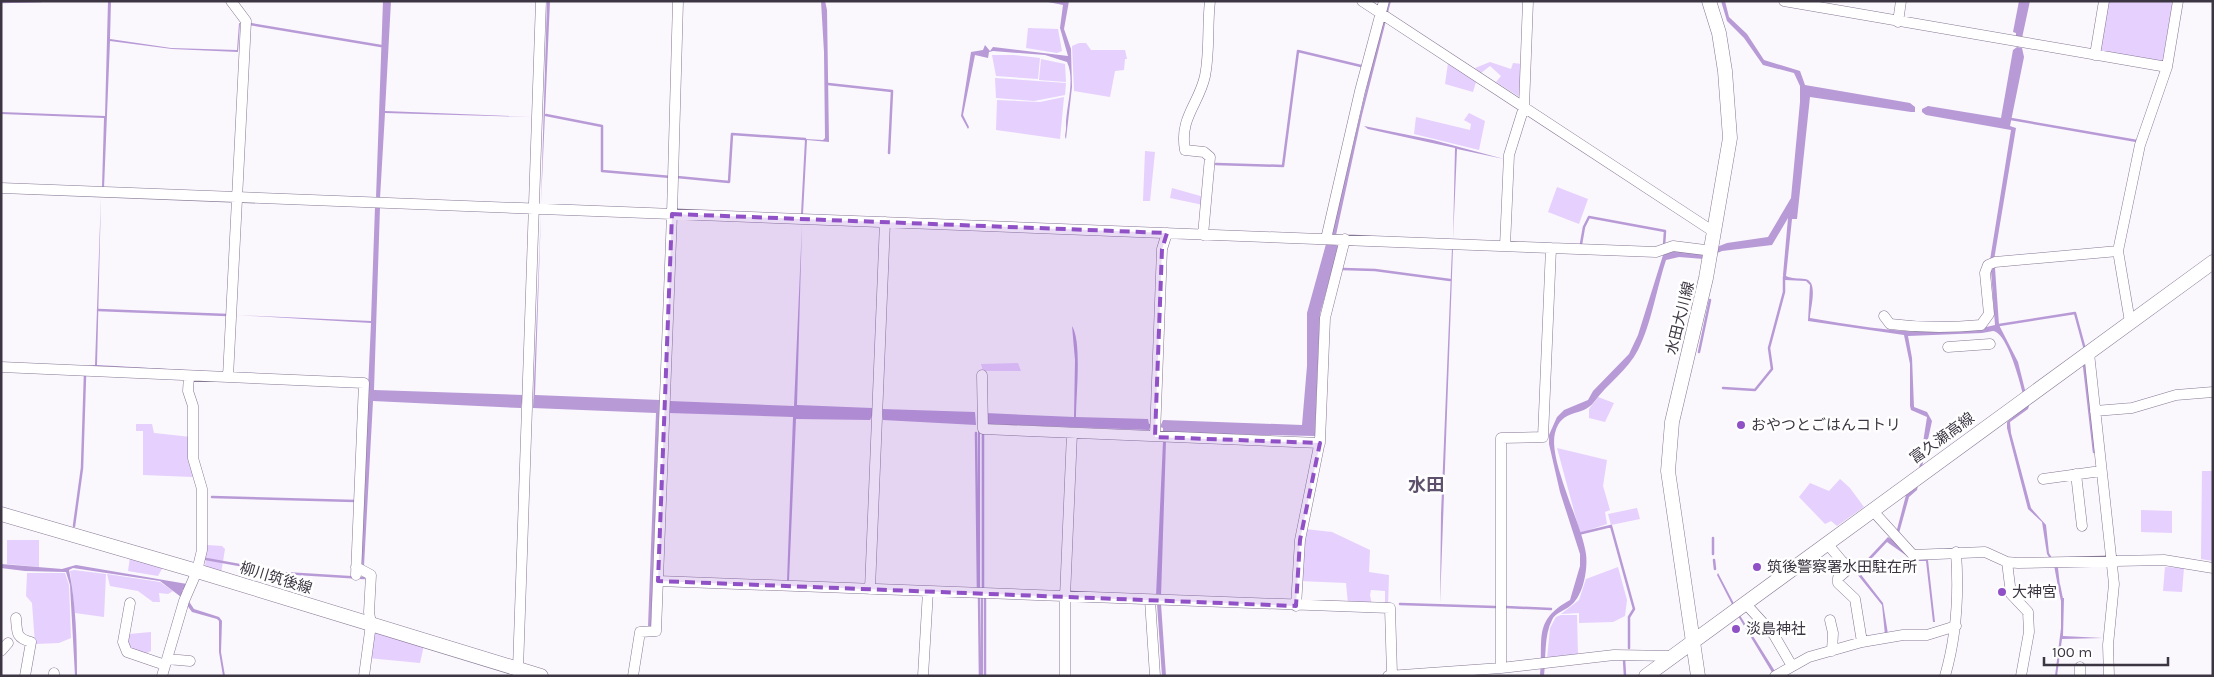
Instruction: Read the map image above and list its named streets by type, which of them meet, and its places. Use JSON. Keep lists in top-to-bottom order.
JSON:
{
  "streets": {
    "main road": ["水田大川線", "富久瀬高線", "柳川筑後線"]
  },
  "crossings": [
    ["水田大川線", "富久瀬高線"]
  ],
  "districts": ["水田"],
  "places": [
    "おやつとごはんコトリ",
    "筑後警察署水田駐在所",
    "大神宮",
    "淡島神社"
  ],
  "scale_bar": "100 m"
}
